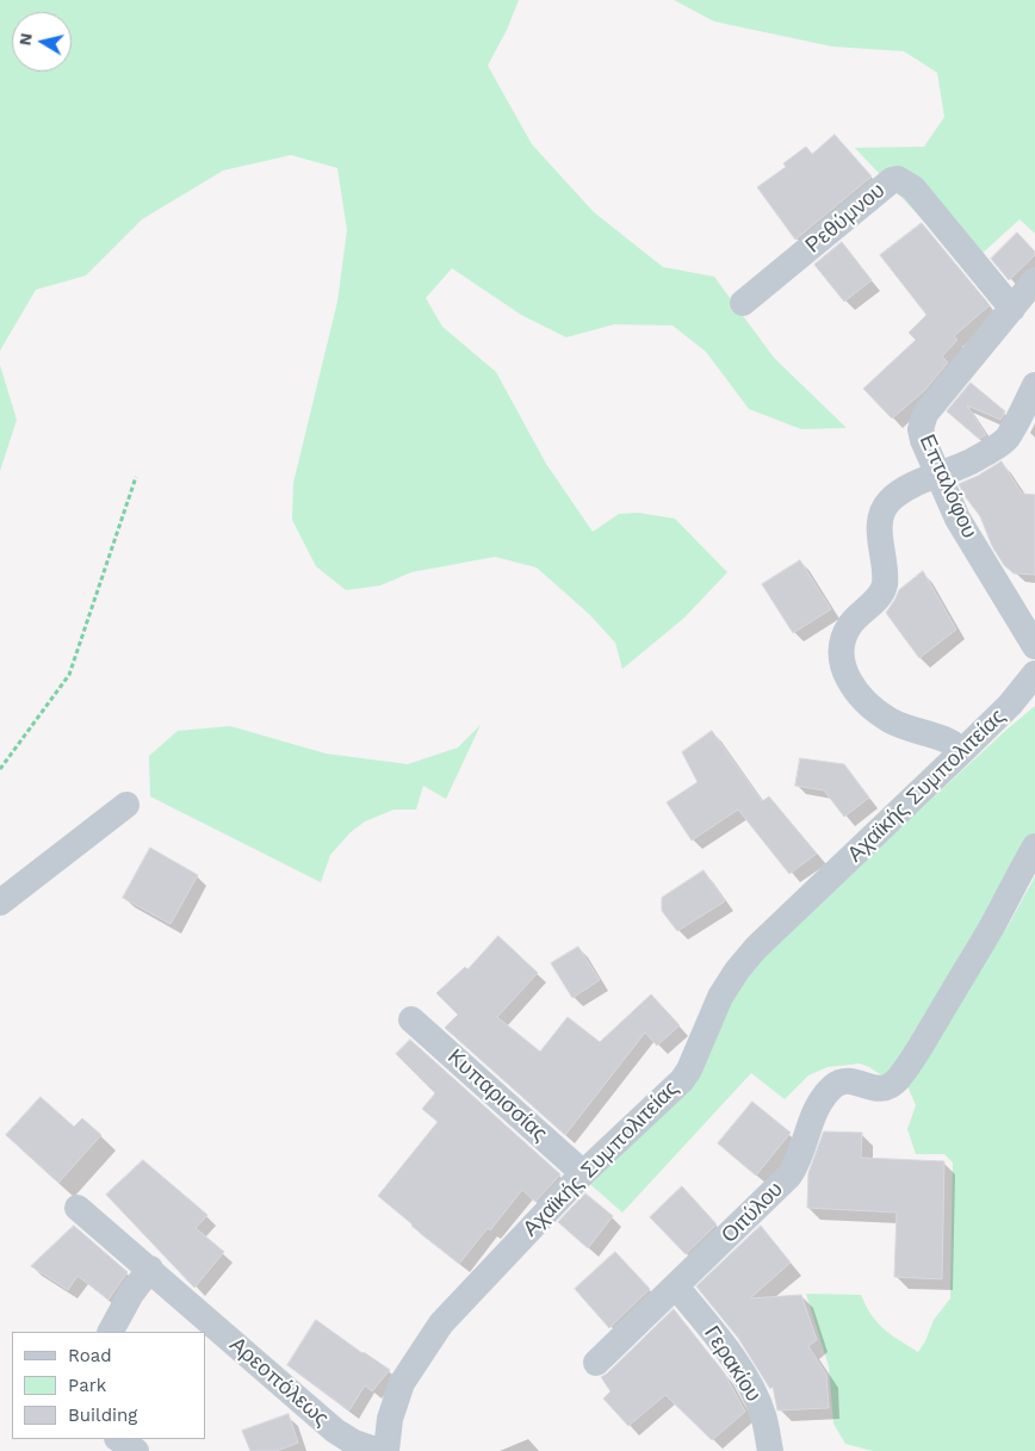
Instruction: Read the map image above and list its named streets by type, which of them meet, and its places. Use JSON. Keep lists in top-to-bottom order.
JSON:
{
  "streets": {
    "street": [
      "Ρεθύμνου",
      "Επταλόφου",
      "Αχαϊκής Συμπολιτείας",
      "Κυπαρισσίας",
      "Οιτύλου",
      "Γερακίου",
      "Αρεοπόλεως"
    ]
  },
  "crossings": [
    ["Ρεθύμνου", "Επταλόφου"],
    ["Αχαϊκής Συμπολιτείας", "Κυπαρισσίας"],
    ["Οιτύλου", "Γερακίου"]
  ],
  "legend": ["Road", "Park", "Building"],
  "north": "left"
}
